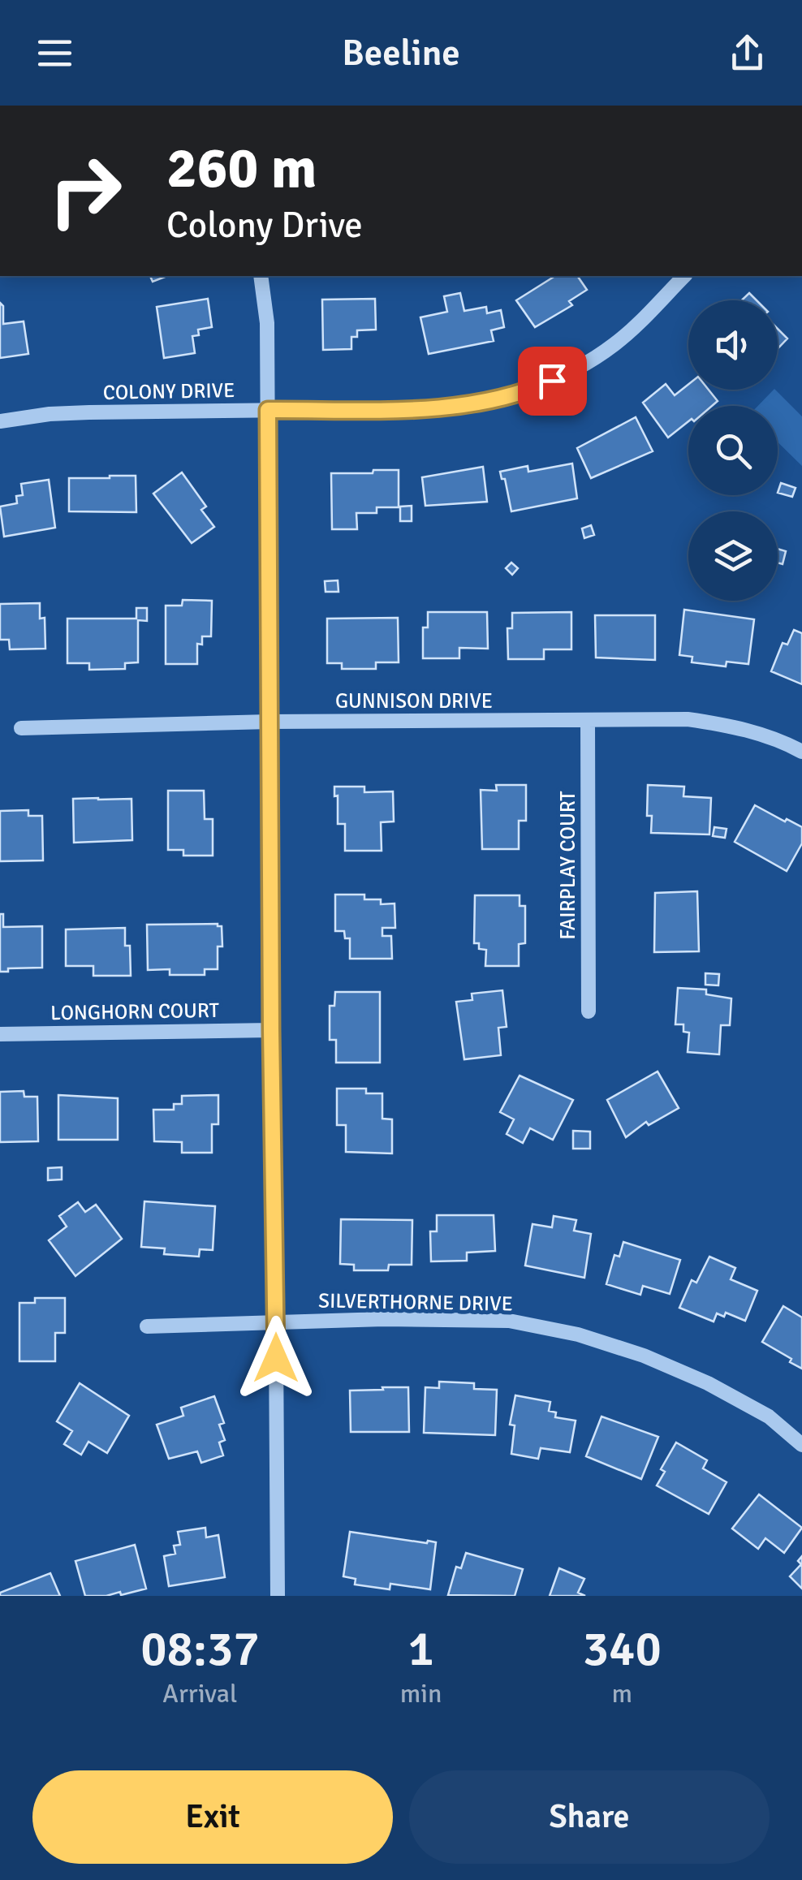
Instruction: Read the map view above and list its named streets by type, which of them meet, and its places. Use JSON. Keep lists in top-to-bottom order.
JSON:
{
  "streets": {
    "street": [
      "COLONY DRIVE",
      "GUNNISON DRIVE",
      "FAIRPLAY COURT",
      "LONGHORN COURT",
      "SILVERTHORNE DRIVE"
    ]
  },
  "crossings": [
    ["GUNNISON DRIVE", "FAIRPLAY COURT"]
  ],
  "page": {
    "header": "Beeline",
    "turn": ["260 m", "Colony Drive"],
    "eta": [
      "08:37",
      "Arrival",
      "1",
      "min",
      "340",
      "m"
    ],
    "buttons": ["Exit", "Share"]
  }
}
